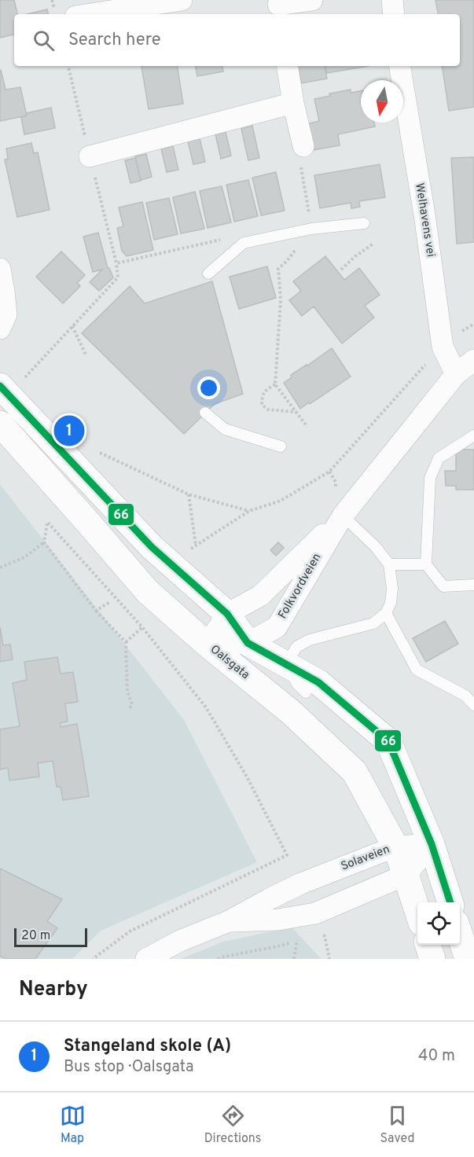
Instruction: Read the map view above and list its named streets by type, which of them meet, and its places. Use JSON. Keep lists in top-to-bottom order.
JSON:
{
  "streets": {
    "main road": ["Oalsgata"],
    "street": ["Welhavens vei", "Folkvordveien", "Solaveien"]
  },
  "crossings": [
    ["Welhavens vei", "Folkvordveien"],
    ["Folkvordveien", "Oalsgata"],
    ["Oalsgata", "Solaveien"]
  ],
  "lines": ["transit line 66"],
  "scale_bar": "20 m",
  "north": "bottom",
  "page": {
    "search": "Search here",
    "pins": "1",
    "scale": "20 m",
    "heading": "Nearby",
    "list": [
      {
        "mark": "1",
        "name": "Stangeland skole (A)",
        "note": "Bus stop · Oalsgata",
        "value": "40 m"
      }
    ],
    "nav": ["Map", "Directions", "Saved"]
  }
}
